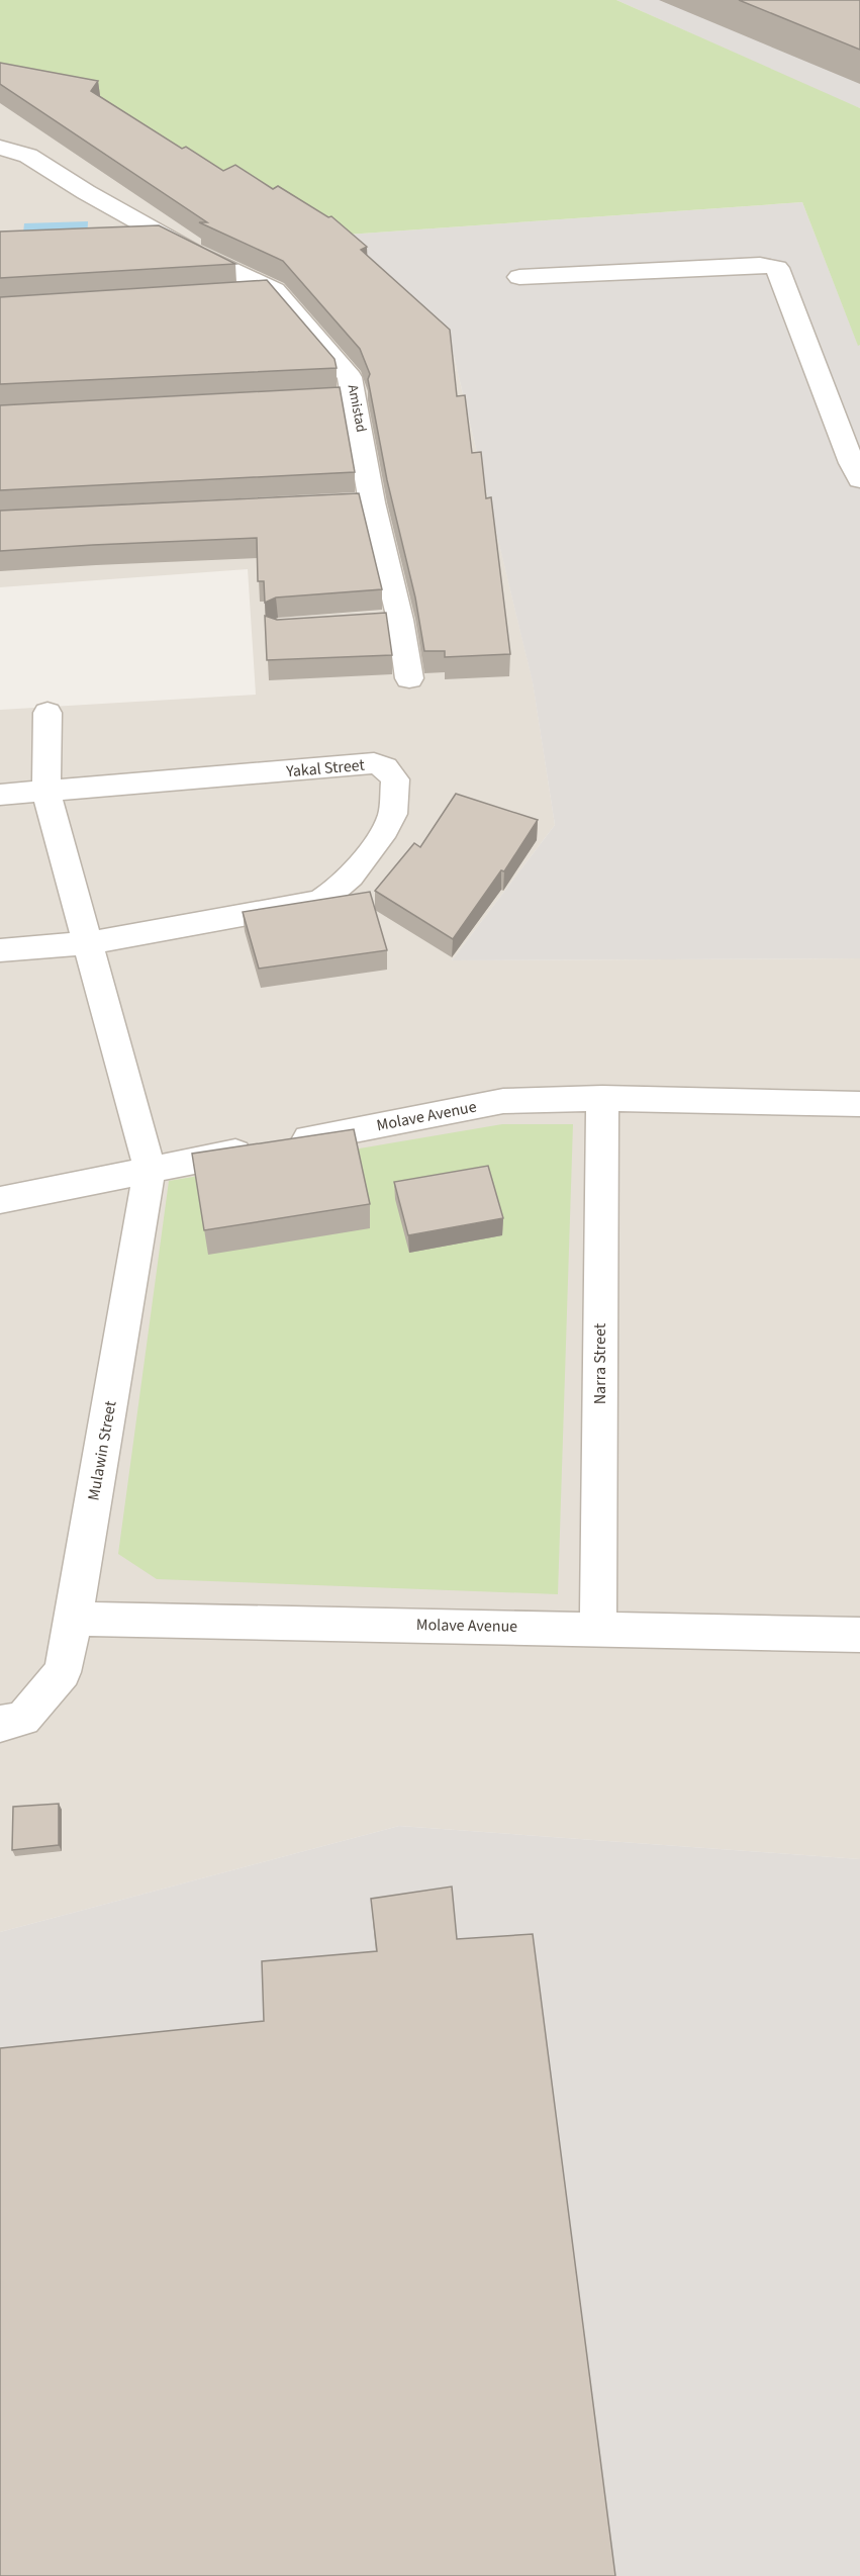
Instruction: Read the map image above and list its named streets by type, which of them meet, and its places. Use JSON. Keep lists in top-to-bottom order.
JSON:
{
  "streets": {
    "street": [
      "Amistad",
      "Yakal Street",
      "Molave Avenue",
      "Narra Street",
      "Mulawin Street"
    ]
  },
  "crossings": [
    ["Molave Avenue", "Narra Street"],
    ["Molave Avenue", "Mulawin Street"]
  ]
}
